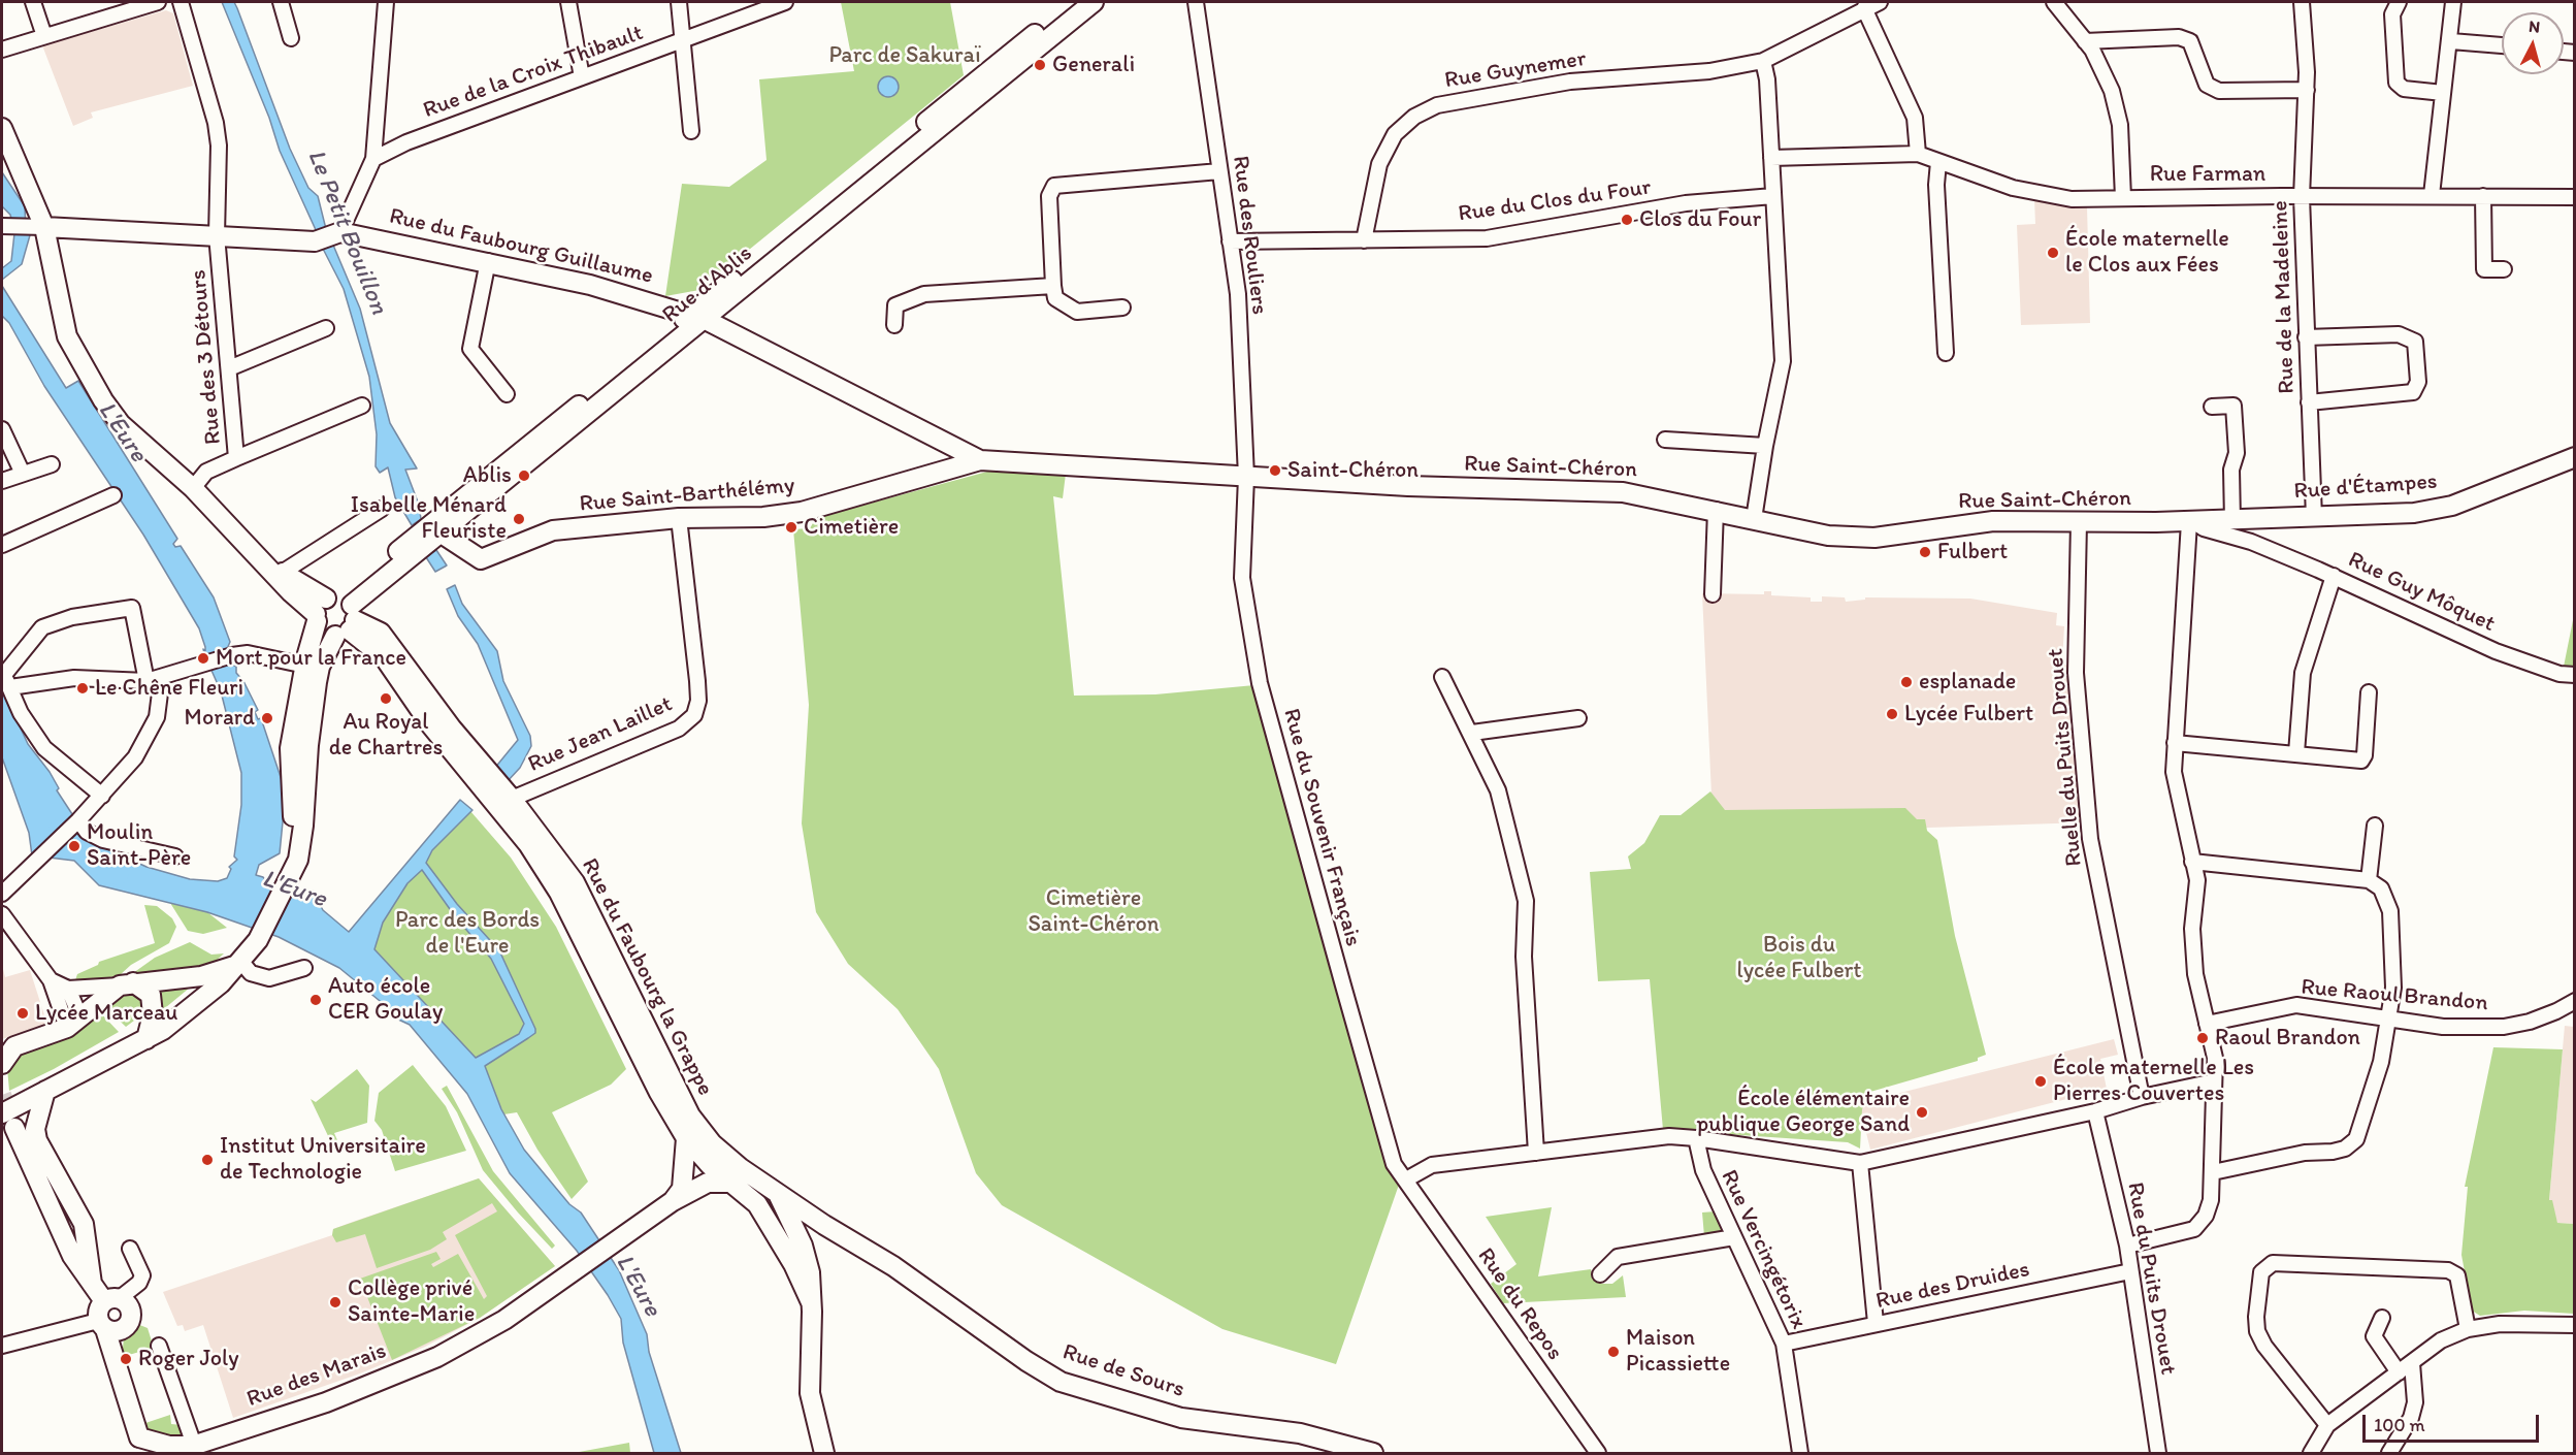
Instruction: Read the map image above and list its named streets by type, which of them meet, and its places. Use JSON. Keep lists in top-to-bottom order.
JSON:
{
  "streets": {
    "main road": [
      "Rue du Faubourg Guillaume",
      "Rue d'Ablis",
      "Rue Saint-Chéron",
      "Rue d'Étampes",
      "Rue Saint-Barthélémy",
      "Rue du Faubourg la Grappe",
      "Rue de Sours",
      "Rue des Marais"
    ],
    "street": [
      "Rue Guynemer",
      "Rue de la Croix Thibault",
      "Rue Farman",
      "Rue du Clos du Four",
      "Rue des Rouliers",
      "Rue de la Madeleine",
      "Rue des 3 Détours",
      "Rue Guy Môquet",
      "Rue Jean Laillet",
      "Ruelle du Puits Drouet",
      "Rue du Souvenir Français",
      "Rue Raoul Brandon",
      "Rue Vercingétorix",
      "Rue du Puits Drouet",
      "Rue des Druides",
      "Rue du Repos"
    ]
  },
  "crossings": [
    ["Rue Guynemer", "Rue du Clos du Four"],
    ["Rue Farman", "Rue de la Madeleine"],
    ["Rue du Clos du Four", "Rue des Rouliers"],
    ["Rue des Rouliers", "Rue Saint-Chéron"],
    ["Rue des Rouliers", "Rue du Souvenir Français"],
    ["Rue du Faubourg Guillaume", "Rue d'Ablis"],
    ["Rue du Faubourg Guillaume", "Rue des 3 Détours"],
    ["Rue du Faubourg Guillaume", "Rue Saint-Chéron"],
    ["Rue du Faubourg Guillaume", "Rue Saint-Barthélémy"],
    ["Rue d'Ablis", "Rue Saint-Barthélémy"],
    ["Rue d'Ablis", "Rue du Faubourg la Grappe"],
    ["Rue de la Madeleine", "Rue d'Étampes"],
    ["Rue Saint-Chéron", "Rue d'Étampes"],
    ["Rue Saint-Chéron", "Rue Saint-Barthélémy"],
    ["Rue Saint-Chéron", "Rue Guy Môquet"],
    ["Rue Saint-Chéron", "Ruelle du Puits Drouet"],
    ["Rue Saint-Chéron", "Rue du Souvenir Français"],
    ["Rue d'Étampes", "Rue Guy Môquet"],
    ["Rue Saint-Barthélémy", "Rue Jean Laillet"],
    ["Rue Jean Laillet", "Rue du Faubourg la Grappe"],
    ["Rue du Souvenir Français", "Rue du Repos"],
    ["Rue du Faubourg la Grappe", "Rue de Sours"],
    ["Rue du Faubourg la Grappe", "Rue des Marais"],
    ["Rue Vercingétorix", "Rue des Druides"],
    ["Rue du Puits Drouet", "Rue des Druides"]
  ],
  "water": ["Le Petit Bouillon", "L'Eure"],
  "parks": [
    "Parc de Sakuraï",
    "Cimetière Saint-Chéron",
    "Parc des Bords de l'Eure",
    "Bois du lycée Fulbert"
  ],
  "places": [
    "Generali",
    "Clos du Four",
    "École maternelle le Clos aux Fées",
    "Saint-Chéron",
    "Ablis",
    "Isabelle Ménard Fleuriste",
    "Cimetière",
    "Fulbert",
    "Mort pour la France",
    "esplanade",
    "Le Chêne Fleuri",
    "Au Royal de Chartres",
    "Lycée Fulbert",
    "Morard",
    "Moulin Saint-Père",
    "Auto école CER Goulay",
    "Lycée Marceau",
    "Raoul Brandon",
    "École maternelle Les Pierres Couvertes",
    "École élémentaire publique George Sand",
    "Institut Universitaire de Technologie",
    "Collège privé Sainte-Marie",
    "Maison Picassiette",
    "Roger Joly"
  ],
  "scale_bar": "100 m",
  "north": "top"
}
